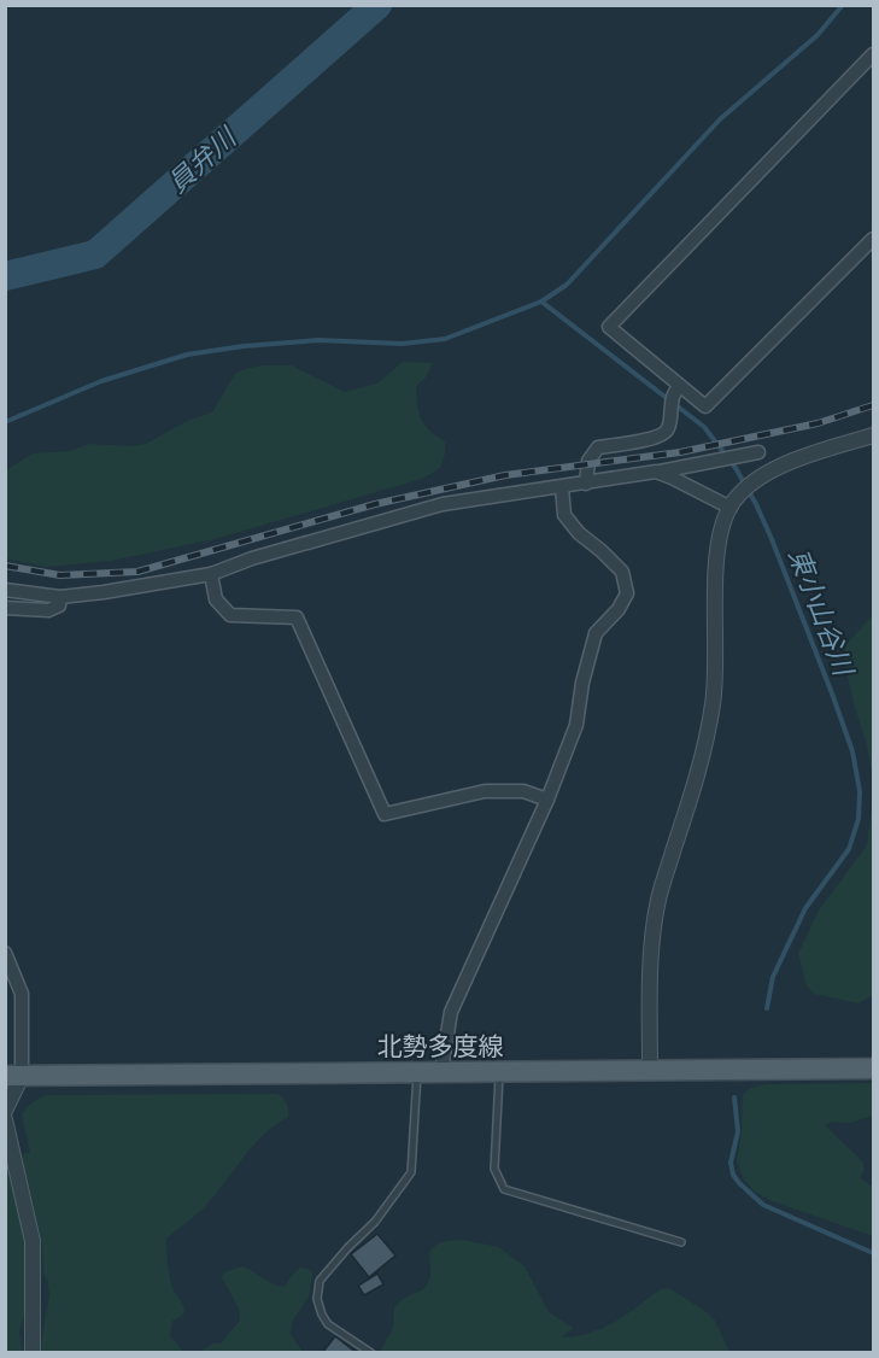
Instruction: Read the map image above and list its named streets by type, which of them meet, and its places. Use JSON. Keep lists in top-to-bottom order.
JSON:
{
  "streets": {
    "main road": ["北勢多度線"]
  },
  "water": ["員弁川", "東小山谷川"]
}
